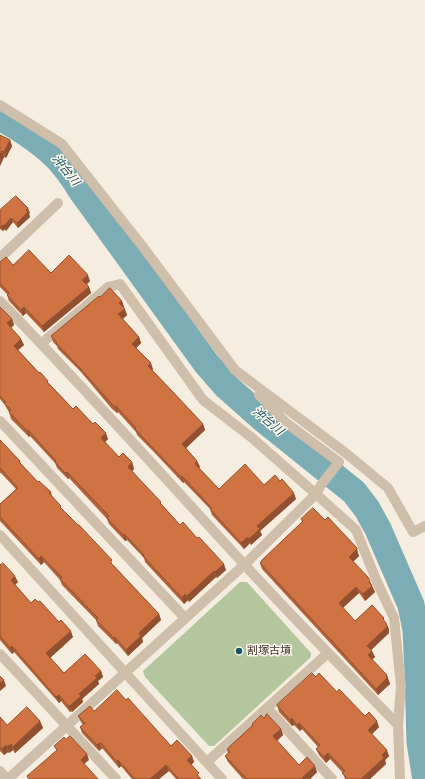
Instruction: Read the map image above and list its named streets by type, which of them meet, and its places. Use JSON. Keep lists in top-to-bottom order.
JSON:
{
  "water": ["沖台川"],
  "places": ["割塚古墳"]
}
